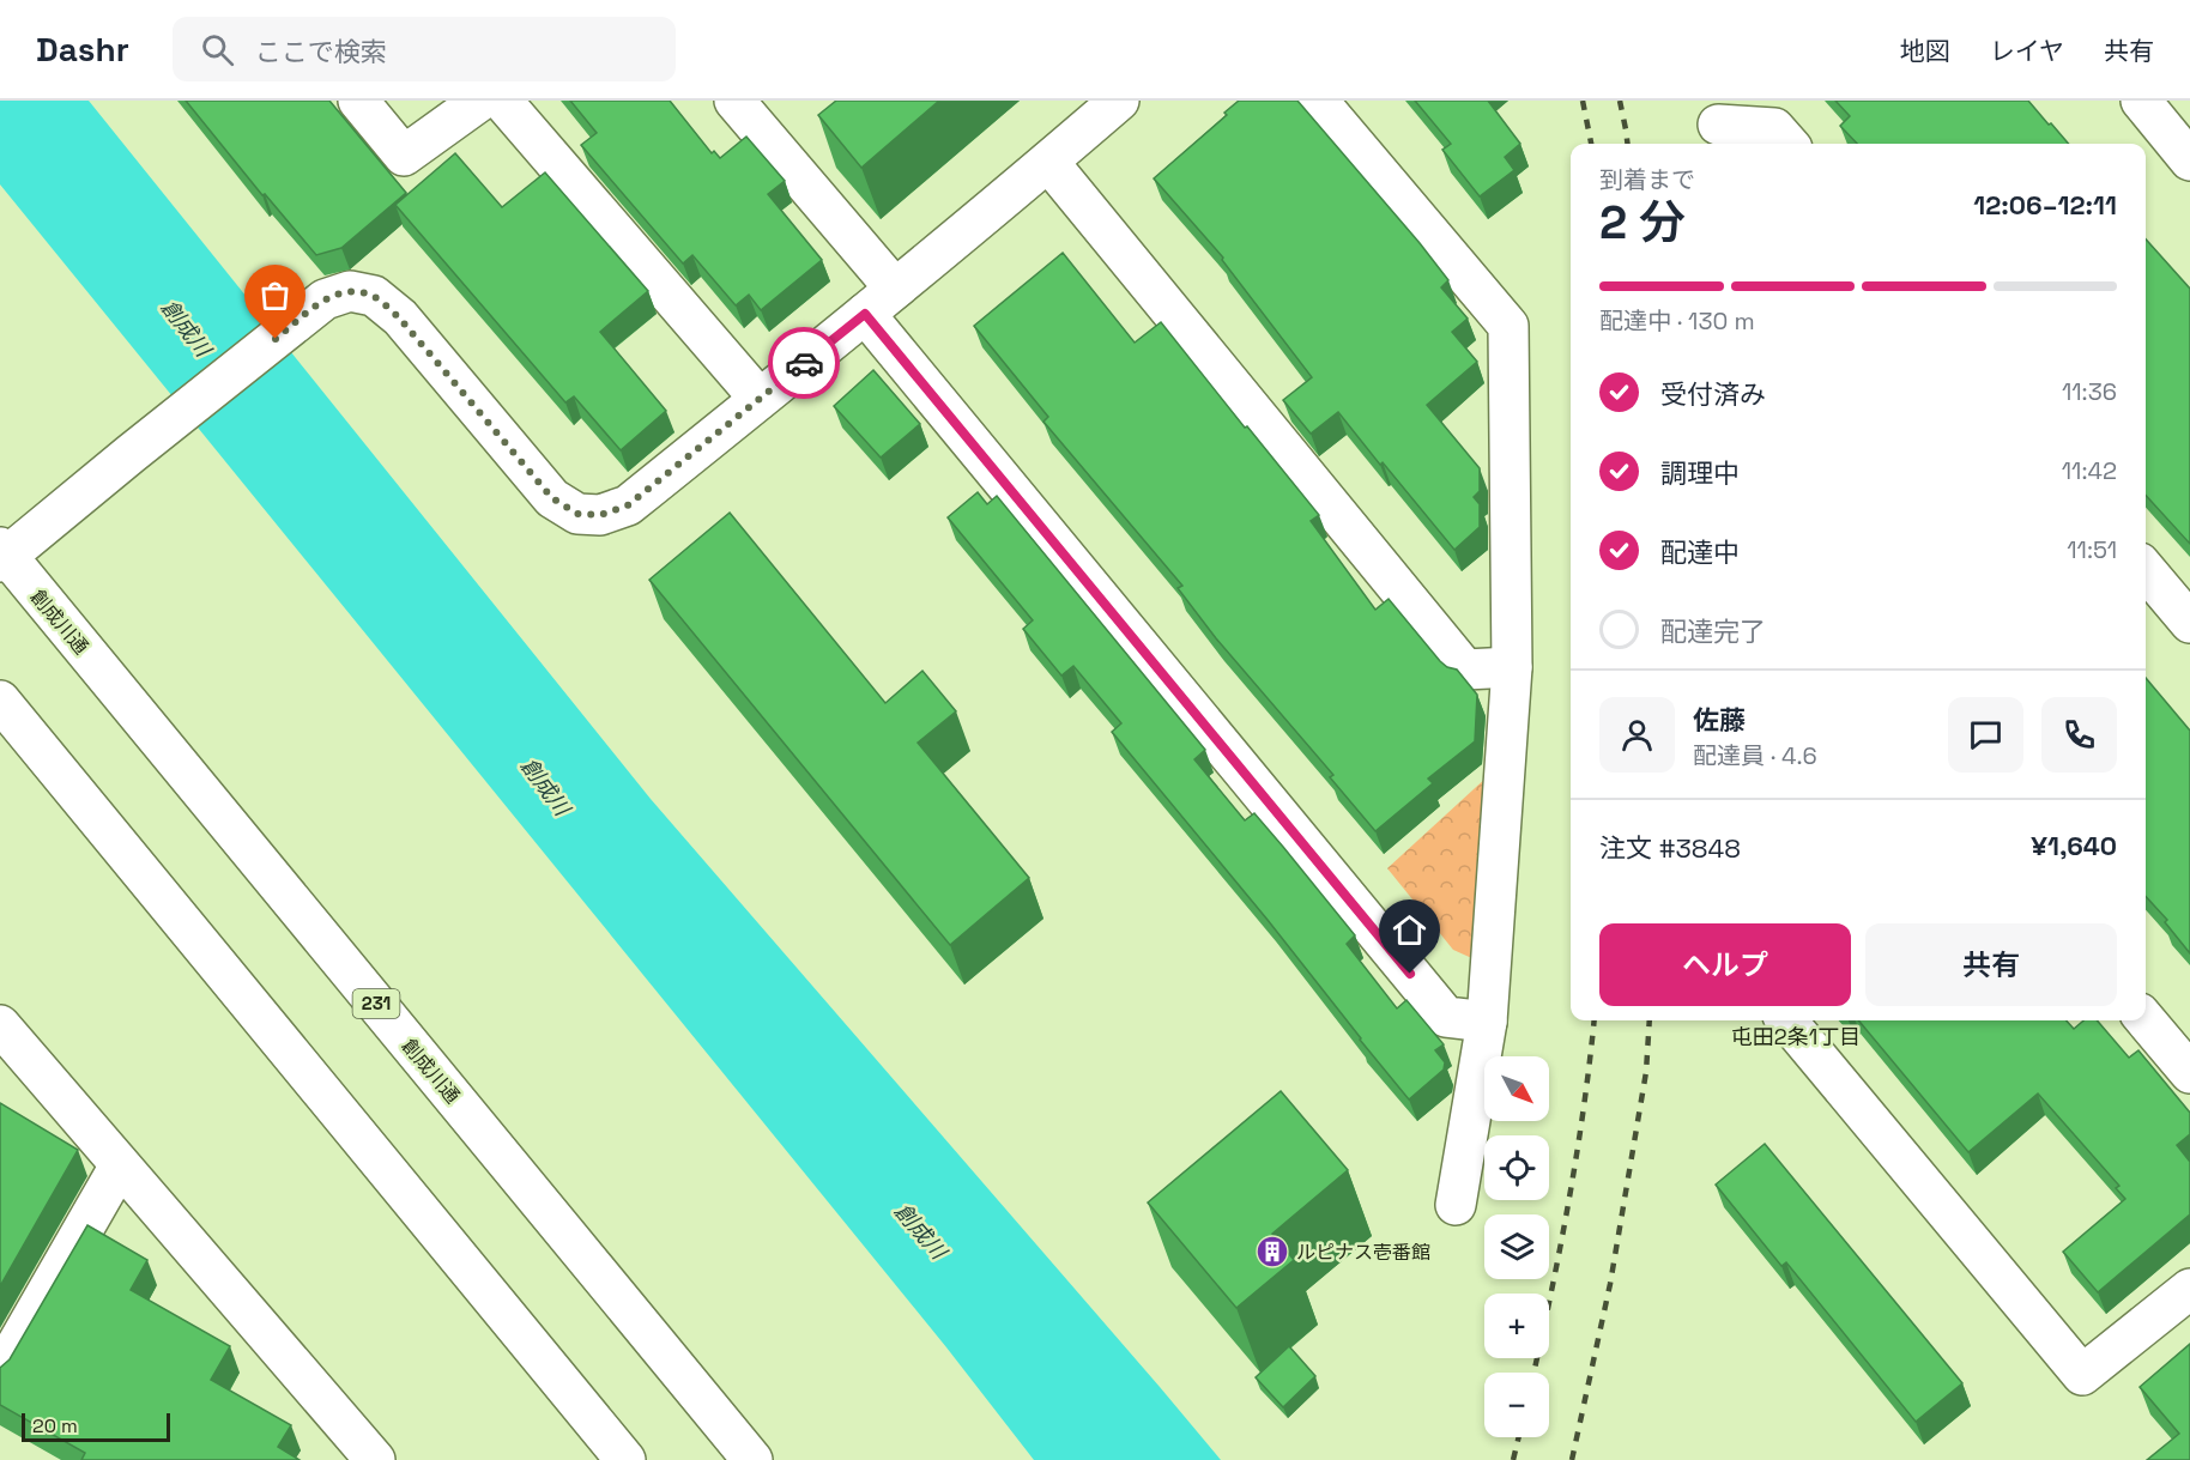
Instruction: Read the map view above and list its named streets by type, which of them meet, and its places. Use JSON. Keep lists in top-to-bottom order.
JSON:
{
  "streets": {
    "main road": ["創成川通", "231"]
  },
  "districts": ["屯田2条1丁目"],
  "water": ["創成川"],
  "places": {
    "building": ["ルピナス壱番館"]
  },
  "scale_bar": "20 m",
  "north": "bottom right",
  "page": {
    "header": "Dashr",
    "search": "ここで検索",
    "nav": ["地図", "レイヤ", "共有"],
    "heading": ["2 分", "到着まで", "12:06–12:11"],
    "panel": [
      "佐藤",
      "配達員 · 4.6",
      "注文 #3848",
      "¥1,640"
    ],
    "bar": "配達中 · 130 m",
    "list": [
      ["受付済み", "11:36"],
      ["調理中", "11:42"],
      ["配達中", "11:51"],
      "配達完了"
    ],
    "buttons": ["ヘルプ", "共有"],
    "map_buttons": ["+", "−"],
    "scale": "20 m"
  }
}
